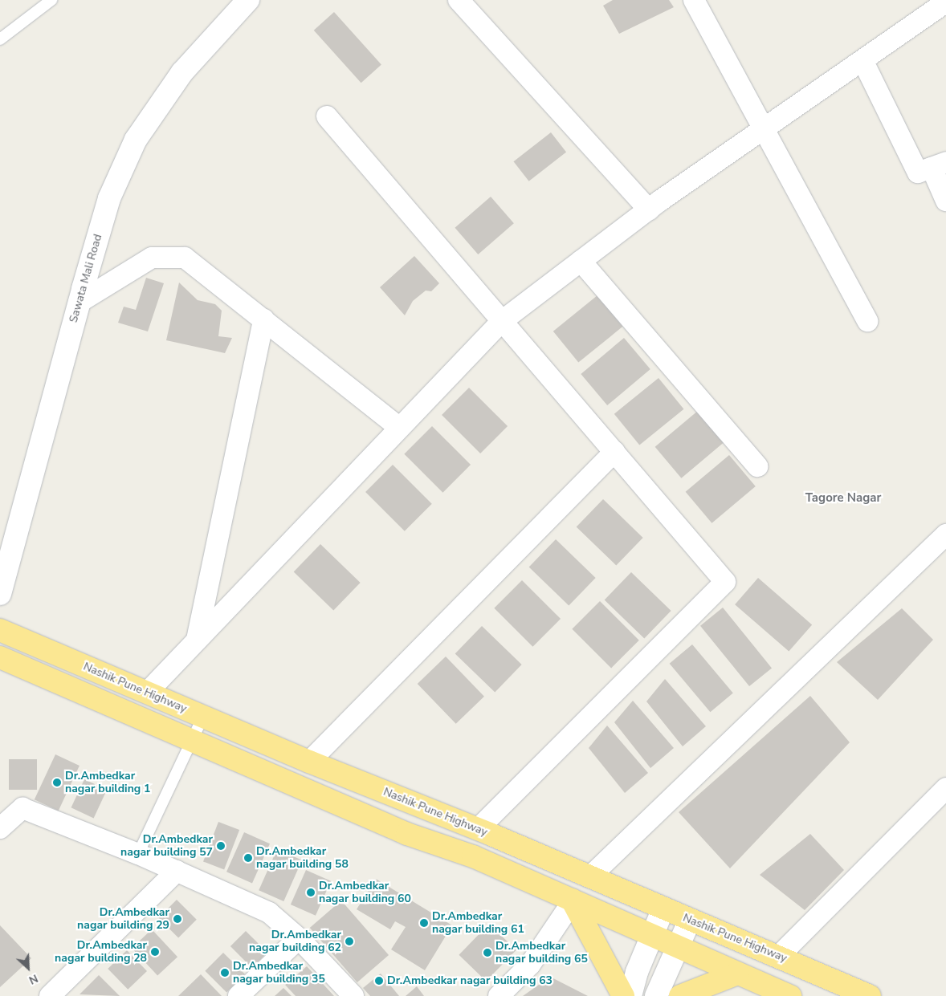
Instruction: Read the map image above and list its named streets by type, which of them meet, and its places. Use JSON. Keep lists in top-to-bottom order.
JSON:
{
  "streets": {
    "highway": ["Nashik Pune Highway"],
    "street": ["Sawata Mali Road"]
  },
  "districts": ["Tagore Nagar"],
  "places": [
    "Dr.Ambedkar nagar building 1",
    "Dr.Ambedkar nagar building 57",
    "Dr.Ambedkar nagar building 58",
    "Dr.Ambedkar nagar building 60",
    "Dr.Ambedkar nagar building 29",
    "Dr.Ambedkar nagar building 61",
    "Dr.Ambedkar nagar building 62",
    "Dr.Ambedkar nagar building 28",
    "Dr.Ambedkar nagar building 65",
    "Dr.Ambedkar nagar building 35",
    "Dr.Ambedkar nagar building 63"
  ],
  "north": "bottom right"
}
